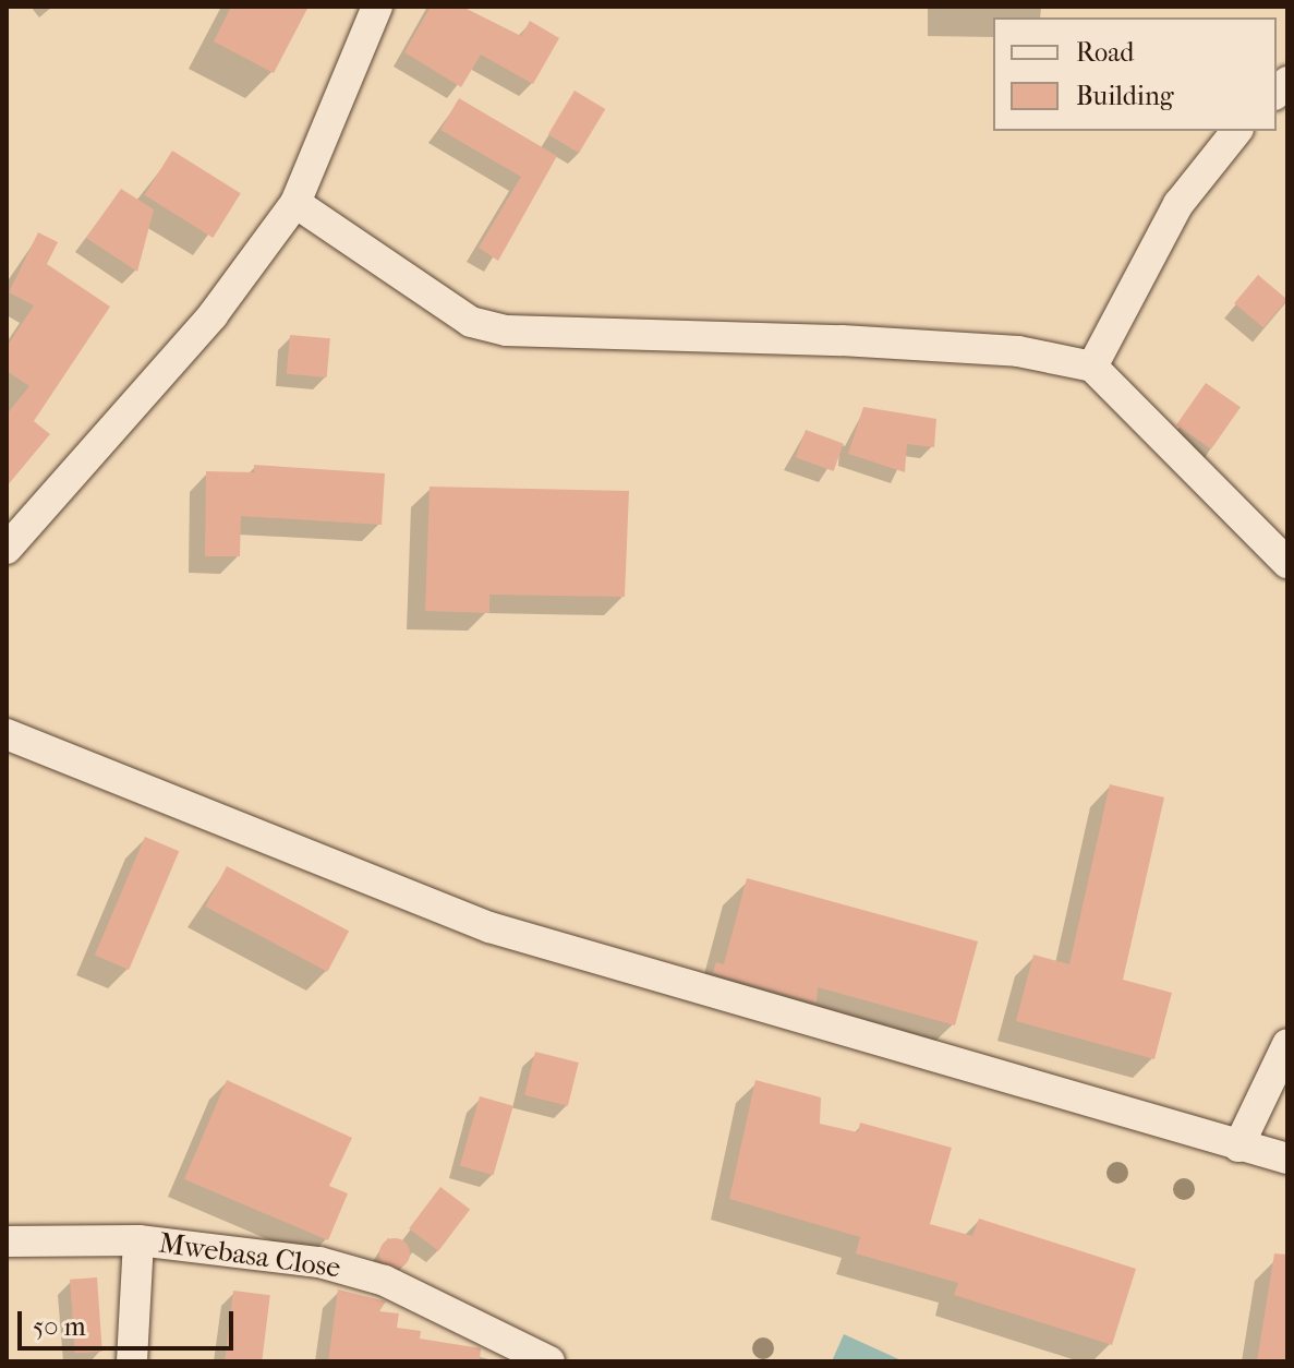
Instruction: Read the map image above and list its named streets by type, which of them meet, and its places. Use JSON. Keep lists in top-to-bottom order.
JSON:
{
  "streets": {
    "street": ["Mwebasa Close"]
  },
  "legend": ["Road", "Building"],
  "scale_bar": "50 m"
}
